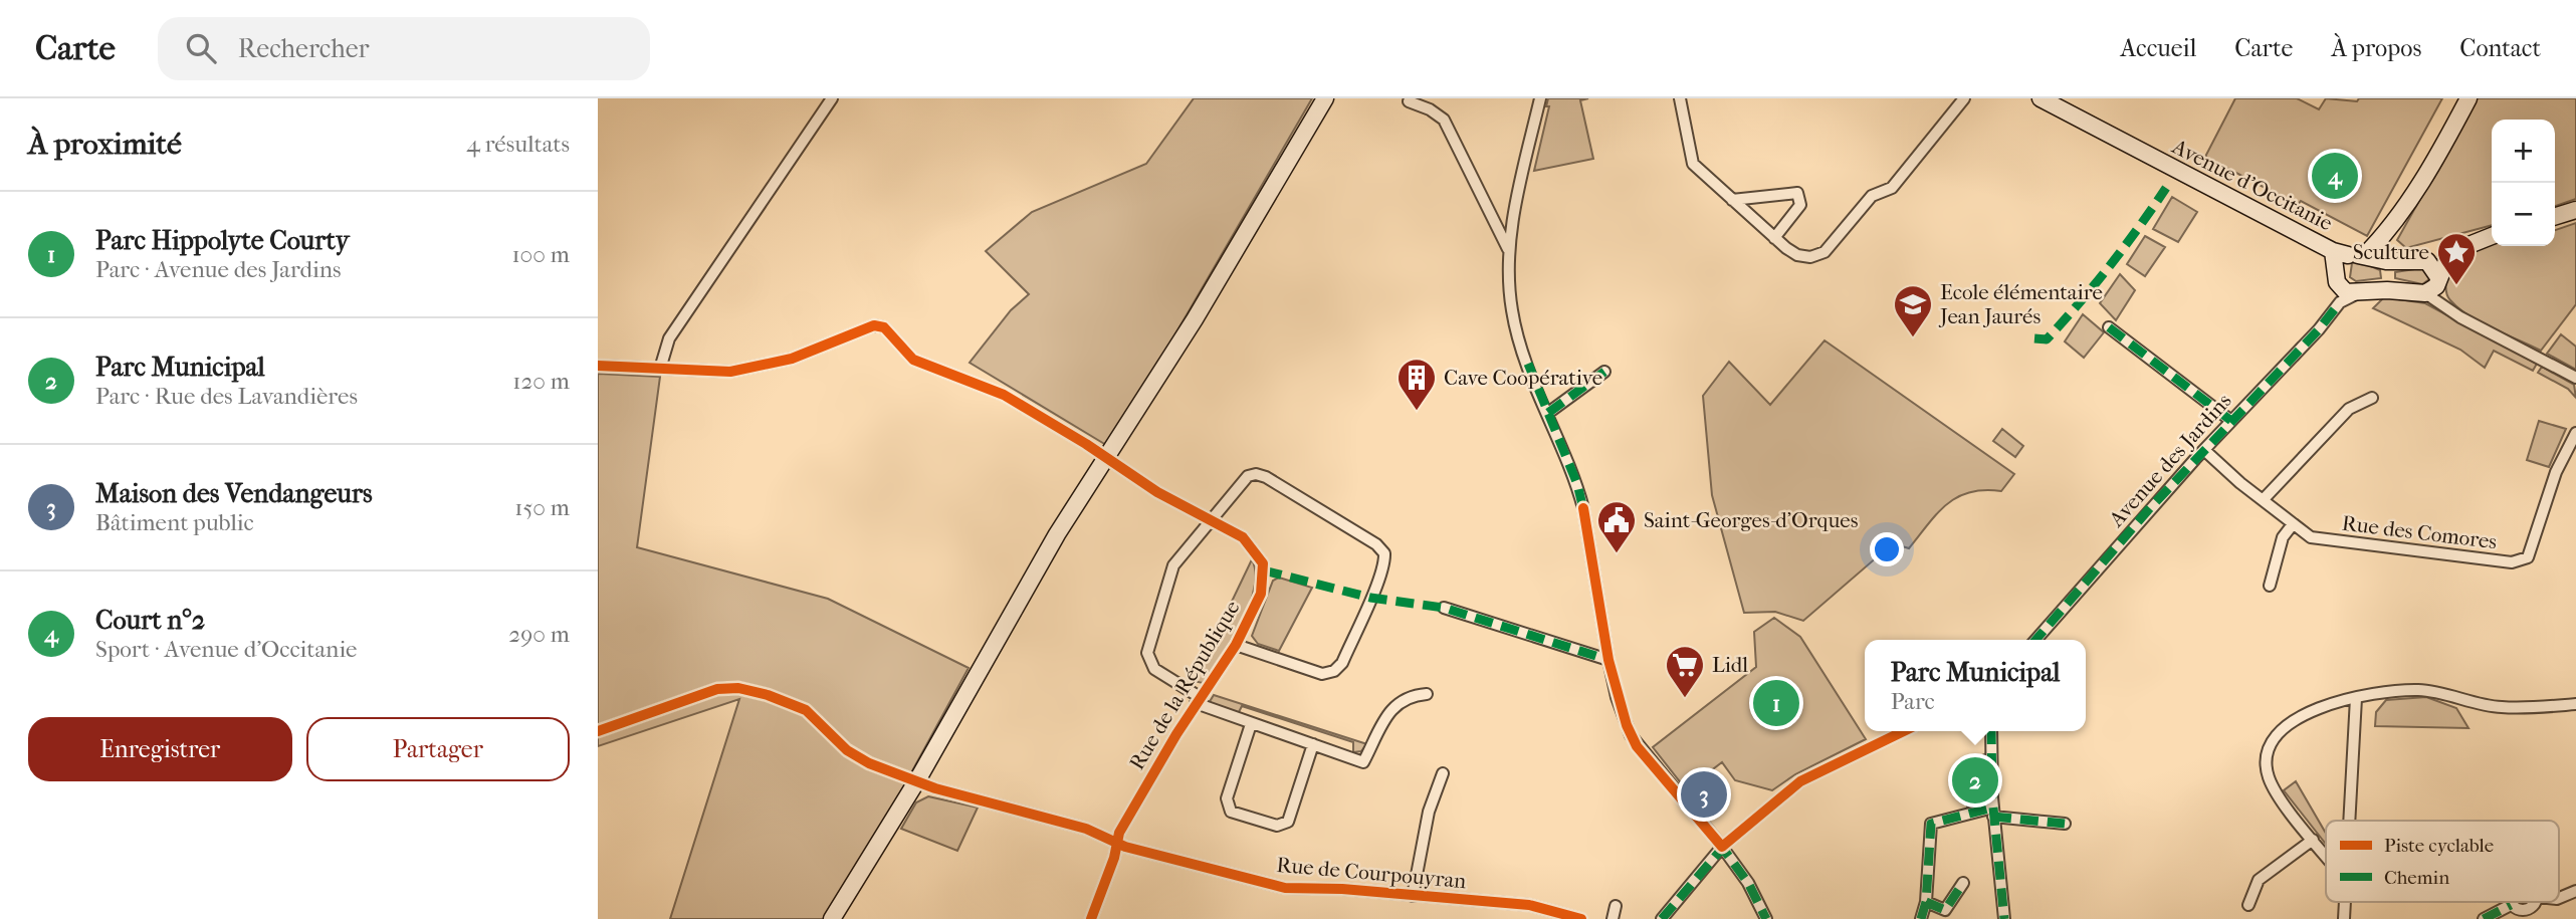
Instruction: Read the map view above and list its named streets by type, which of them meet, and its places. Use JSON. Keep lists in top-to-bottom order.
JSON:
{
  "streets": {
    "street": [
      "Avenue d'Occitanie",
      "Avenue des Jardins",
      "Rue des Comores",
      "Rue de la République",
      "Rue de Courpouyran"
    ]
  },
  "crossings": [
    ["Avenue des Jardins", "Rue des Comores"],
    ["Rue de la République", "Rue de Courpouyran"]
  ],
  "places": {
    "place": ["Sculture"],
    "school or university": ["Ecole élémentaire Jean Jaurés"],
    "building": ["Cave Coopérative"],
    "public building": ["Saint-Georges-d'Orques"],
    "supermarket": ["Lidl"]
  },
  "legend": ["Piste cyclable", "Chemin"],
  "page": {
    "header": "Carte",
    "search": "Rechercher",
    "nav": [
      "Accueil",
      "Carte",
      "À propos",
      "Contact"
    ],
    "heading": ["À proximité", "4 résultats"],
    "map_buttons": ["+", "−"],
    "pins": [
      "4",
      "1",
      "2",
      "3"
    ],
    "list": [
      {
        "mark": "1",
        "name": "Parc Hippolyte Courty",
        "note": "Parc · Avenue des Jardins",
        "value": "100 m"
      },
      {
        "mark": "2",
        "name": "Parc Municipal",
        "note": "Parc · Rue des Lavandières",
        "value": "120 m"
      },
      {
        "mark": "3",
        "name": "Maison des Vendangeurs",
        "note": "Bâtiment public",
        "value": "150 m"
      },
      {
        "mark": "4",
        "name": "Court n°2",
        "note": "Sport · Avenue d'Occitanie",
        "value": "290 m"
      }
    ],
    "popup": ["Parc Municipal", "Parc"],
    "buttons": ["Enregistrer", "Partager"]
  }
}
